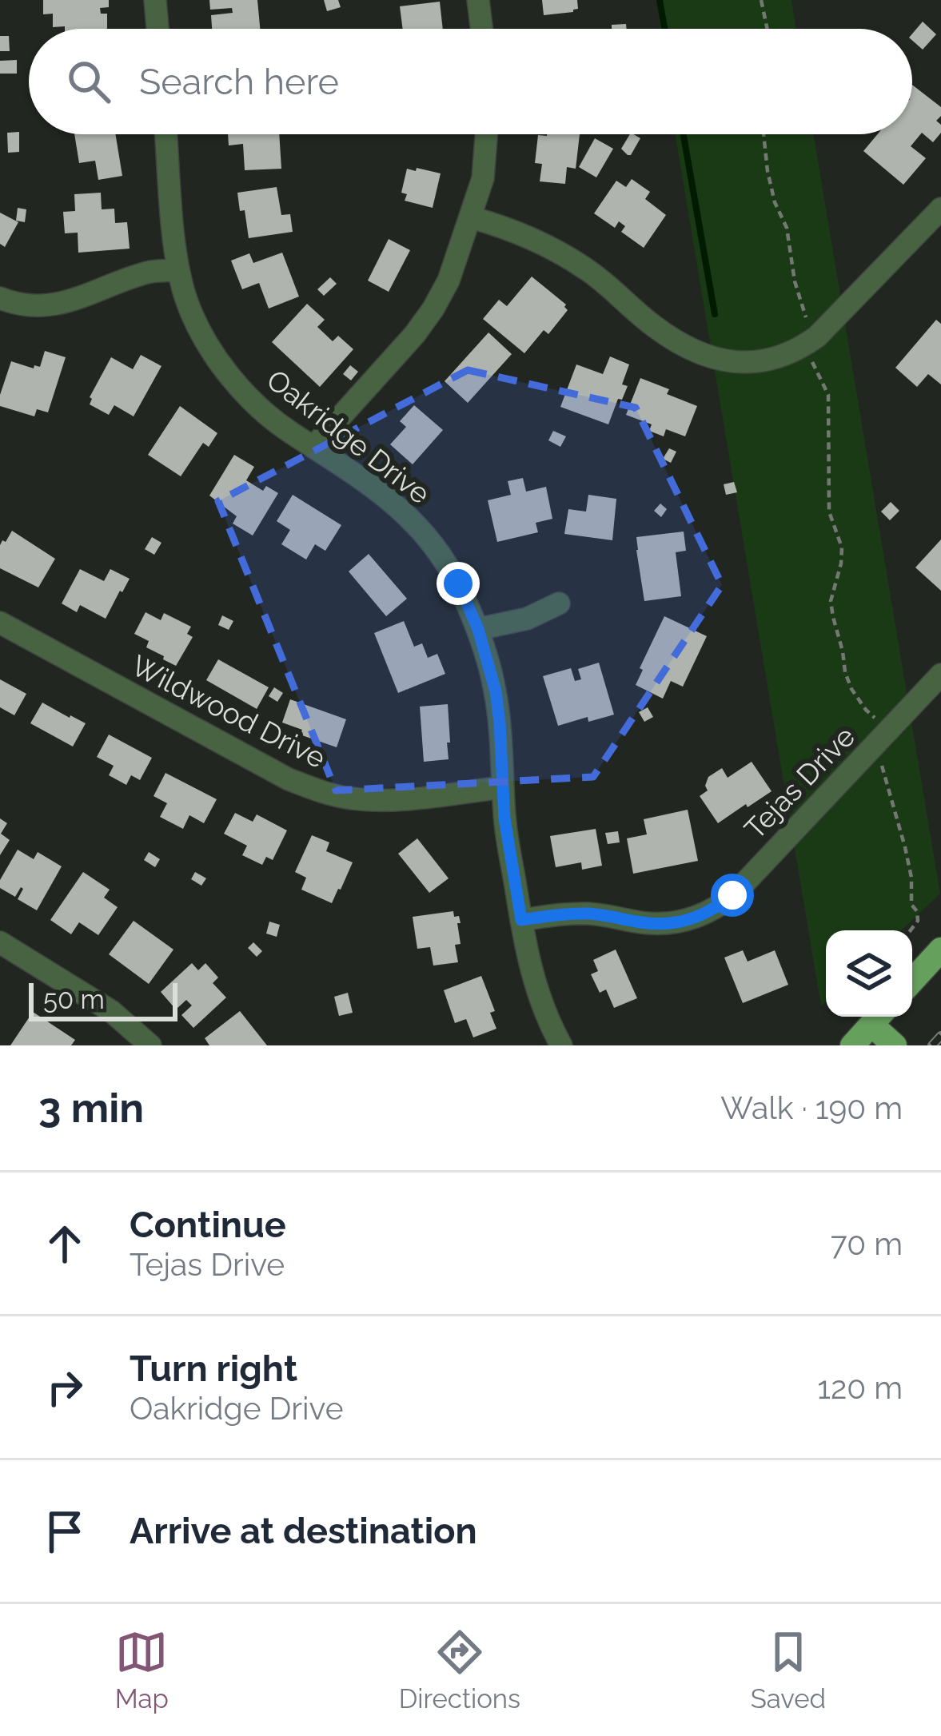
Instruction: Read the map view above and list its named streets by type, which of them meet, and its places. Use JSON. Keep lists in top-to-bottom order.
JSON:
{
  "streets": {
    "street": ["Oakridge Drive", "Wildwood Drive", "Tejas Drive"]
  },
  "crossings": [
    ["Oakridge Drive", "Wildwood Drive"],
    ["Oakridge Drive", "Tejas Drive"]
  ],
  "scale_bar": "50 m",
  "page": {
    "search": "Search here",
    "scale": "50 m",
    "heading": ["3 min", "Walk · 190 m"],
    "list": [
      ["Continue", "Tejas Drive", "70 m"],
      ["Turn right", "Oakridge Drive", "120 m"],
      "Arrive at destination"
    ],
    "nav": ["Map", "Directions", "Saved"]
  }
}
